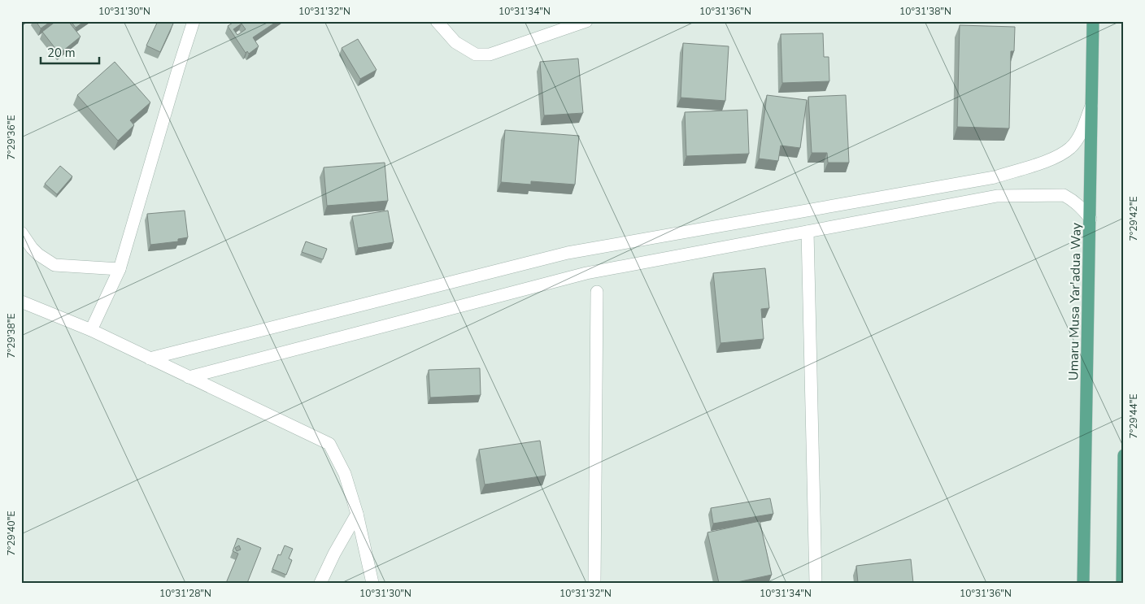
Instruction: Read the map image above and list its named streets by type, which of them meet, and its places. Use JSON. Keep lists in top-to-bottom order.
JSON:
{
  "streets": {
    "main road": ["Umaru Musa Yar'adua Way"]
  },
  "scale_bar": "20 m",
  "coordinates": [
    "10°31'30\"N",
    "10°31'32\"N",
    "10°31'34\"N",
    "10°31'36\"N",
    "10°31'38\"N",
    "7°29'36\"E",
    "7°29'42\"E",
    "7°29'38\"E",
    "7°29'44\"E",
    "7°29'40\"E",
    "10°31'28\"N"
  ]
}
